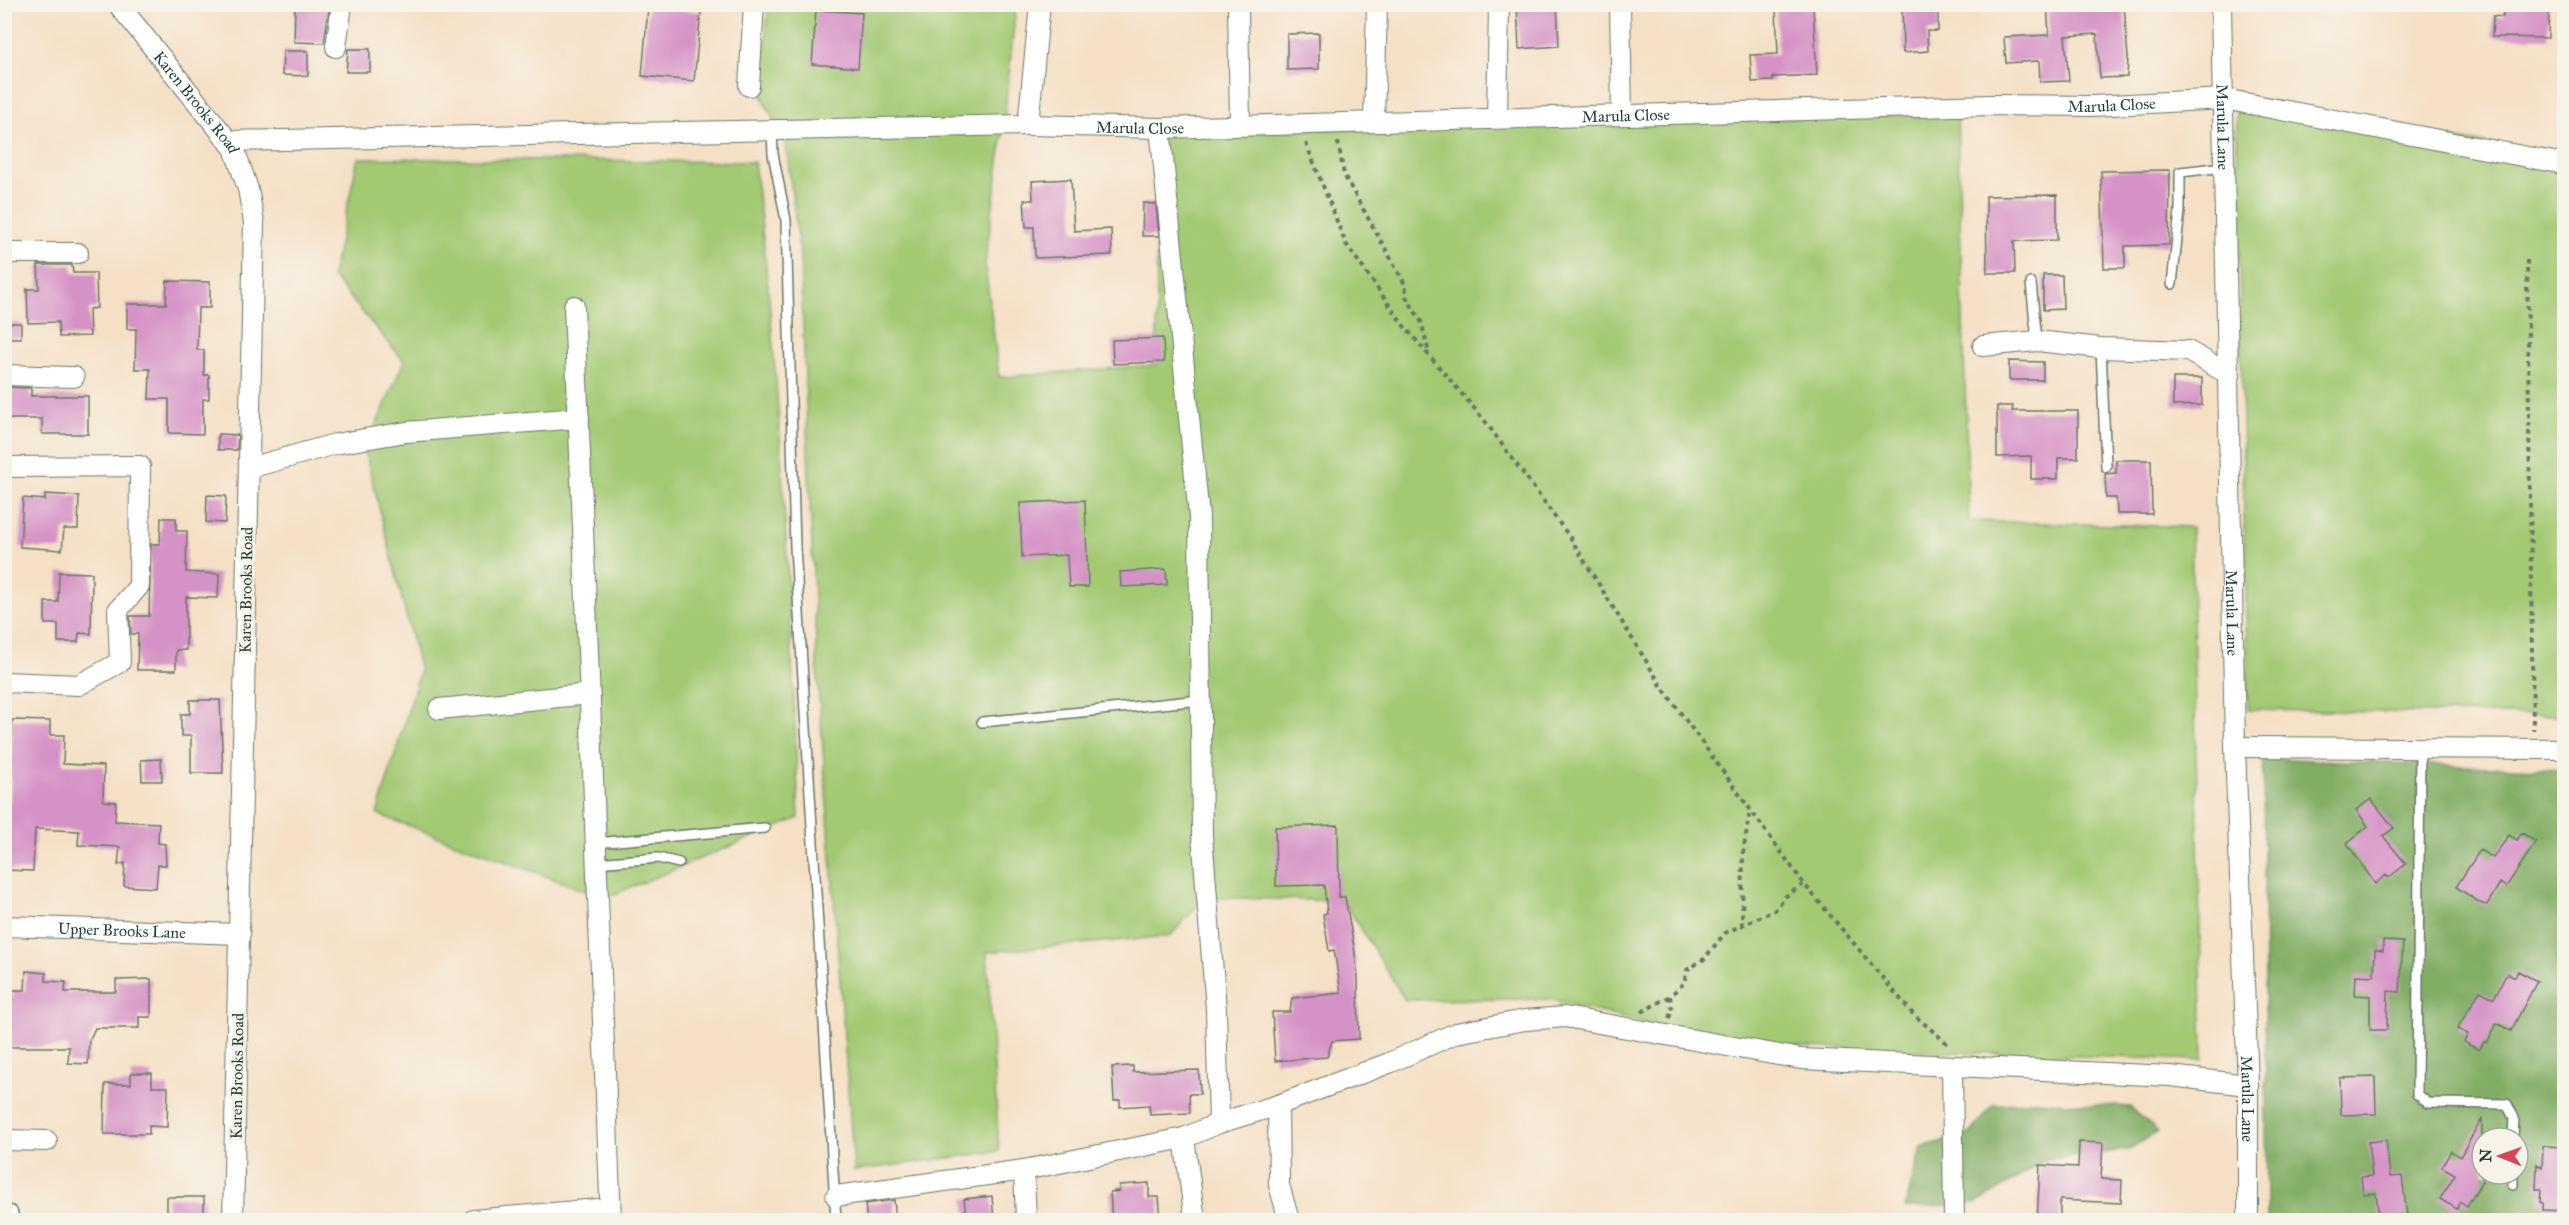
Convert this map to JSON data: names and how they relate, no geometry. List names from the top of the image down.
{
  "streets": {
    "street": [
      "Karen Brooks Road",
      "Marula Close",
      "Marula Lane",
      "Upper Brooks Lane"
    ]
  },
  "crossings": [
    ["Karen Brooks Road", "Marula Close"],
    ["Karen Brooks Road", "Upper Brooks Lane"],
    ["Marula Close", "Marula Lane"]
  ],
  "north": "left"
}
